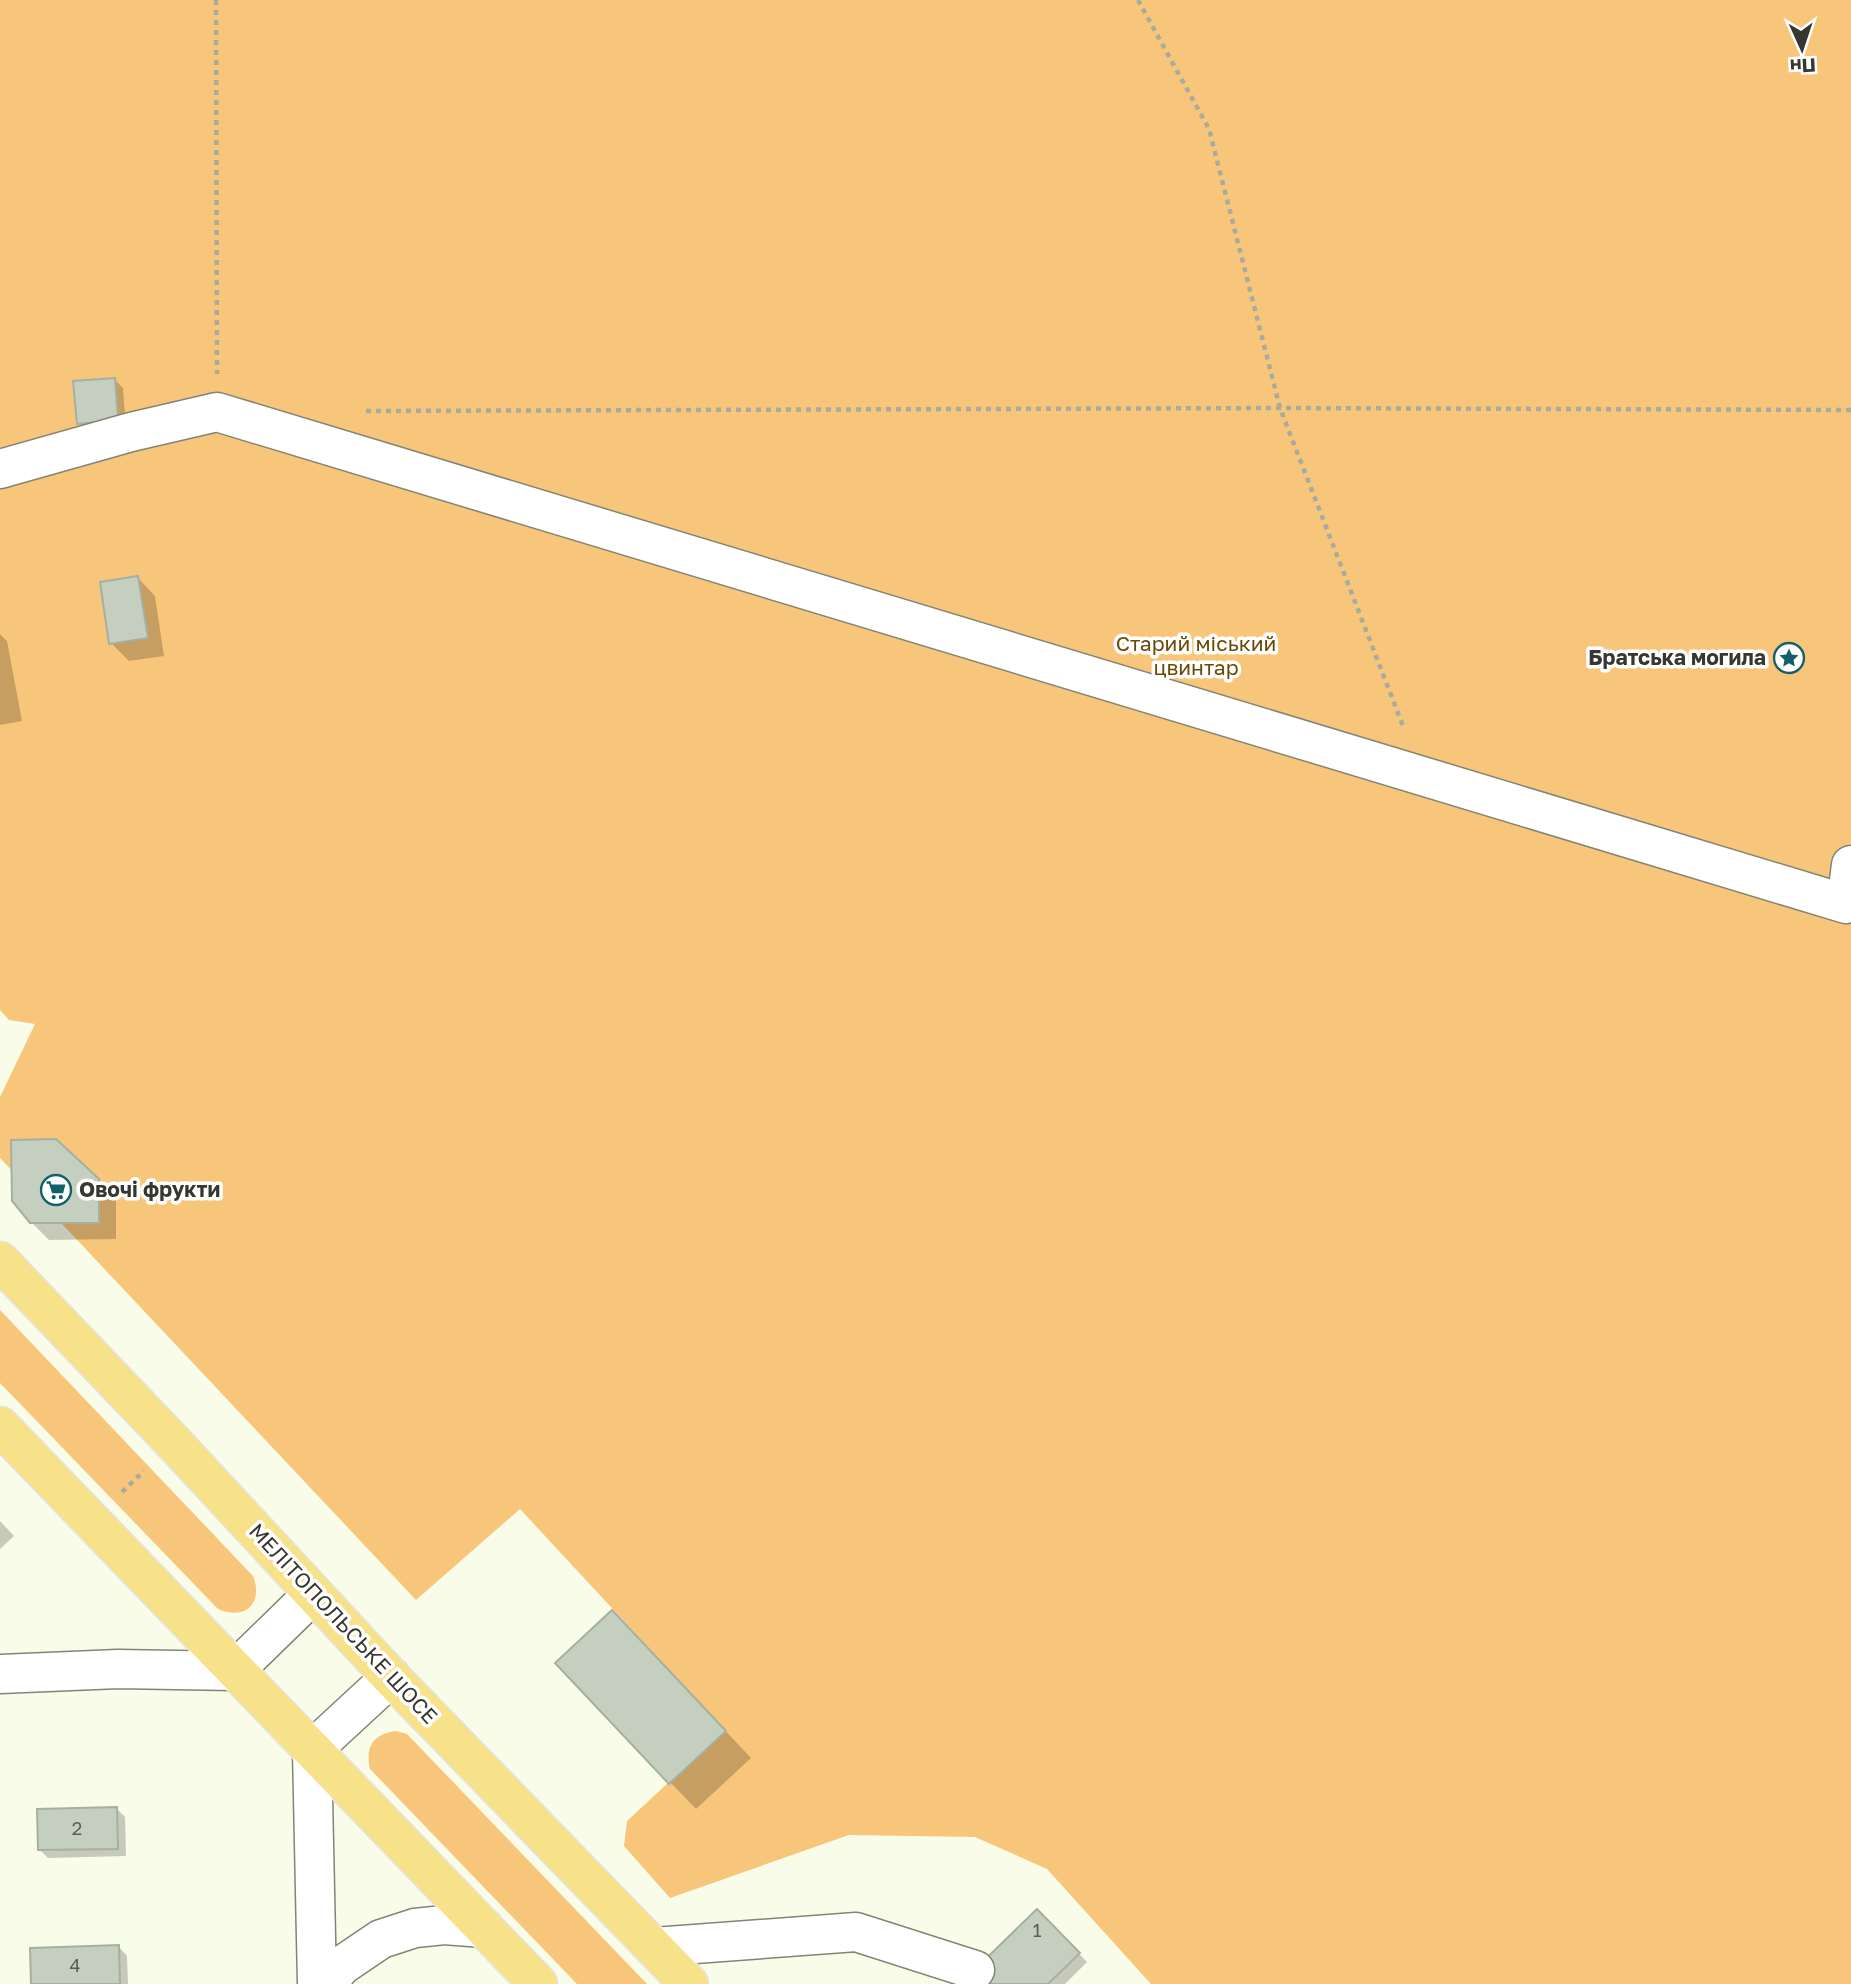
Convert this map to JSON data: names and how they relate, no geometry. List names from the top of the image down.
{
  "streets": {
    "main road": ["МЕЛІТОПОЛЬСЬКЕ ШОСЕ"]
  },
  "parks": ["Старий міський цвинтар"],
  "places": {
    "place": ["Братська могила"],
    "supermarket": ["Овочі фрукти"]
  },
  "house_numbers": ["2", "1", "4"],
  "north": "bottom"
}
